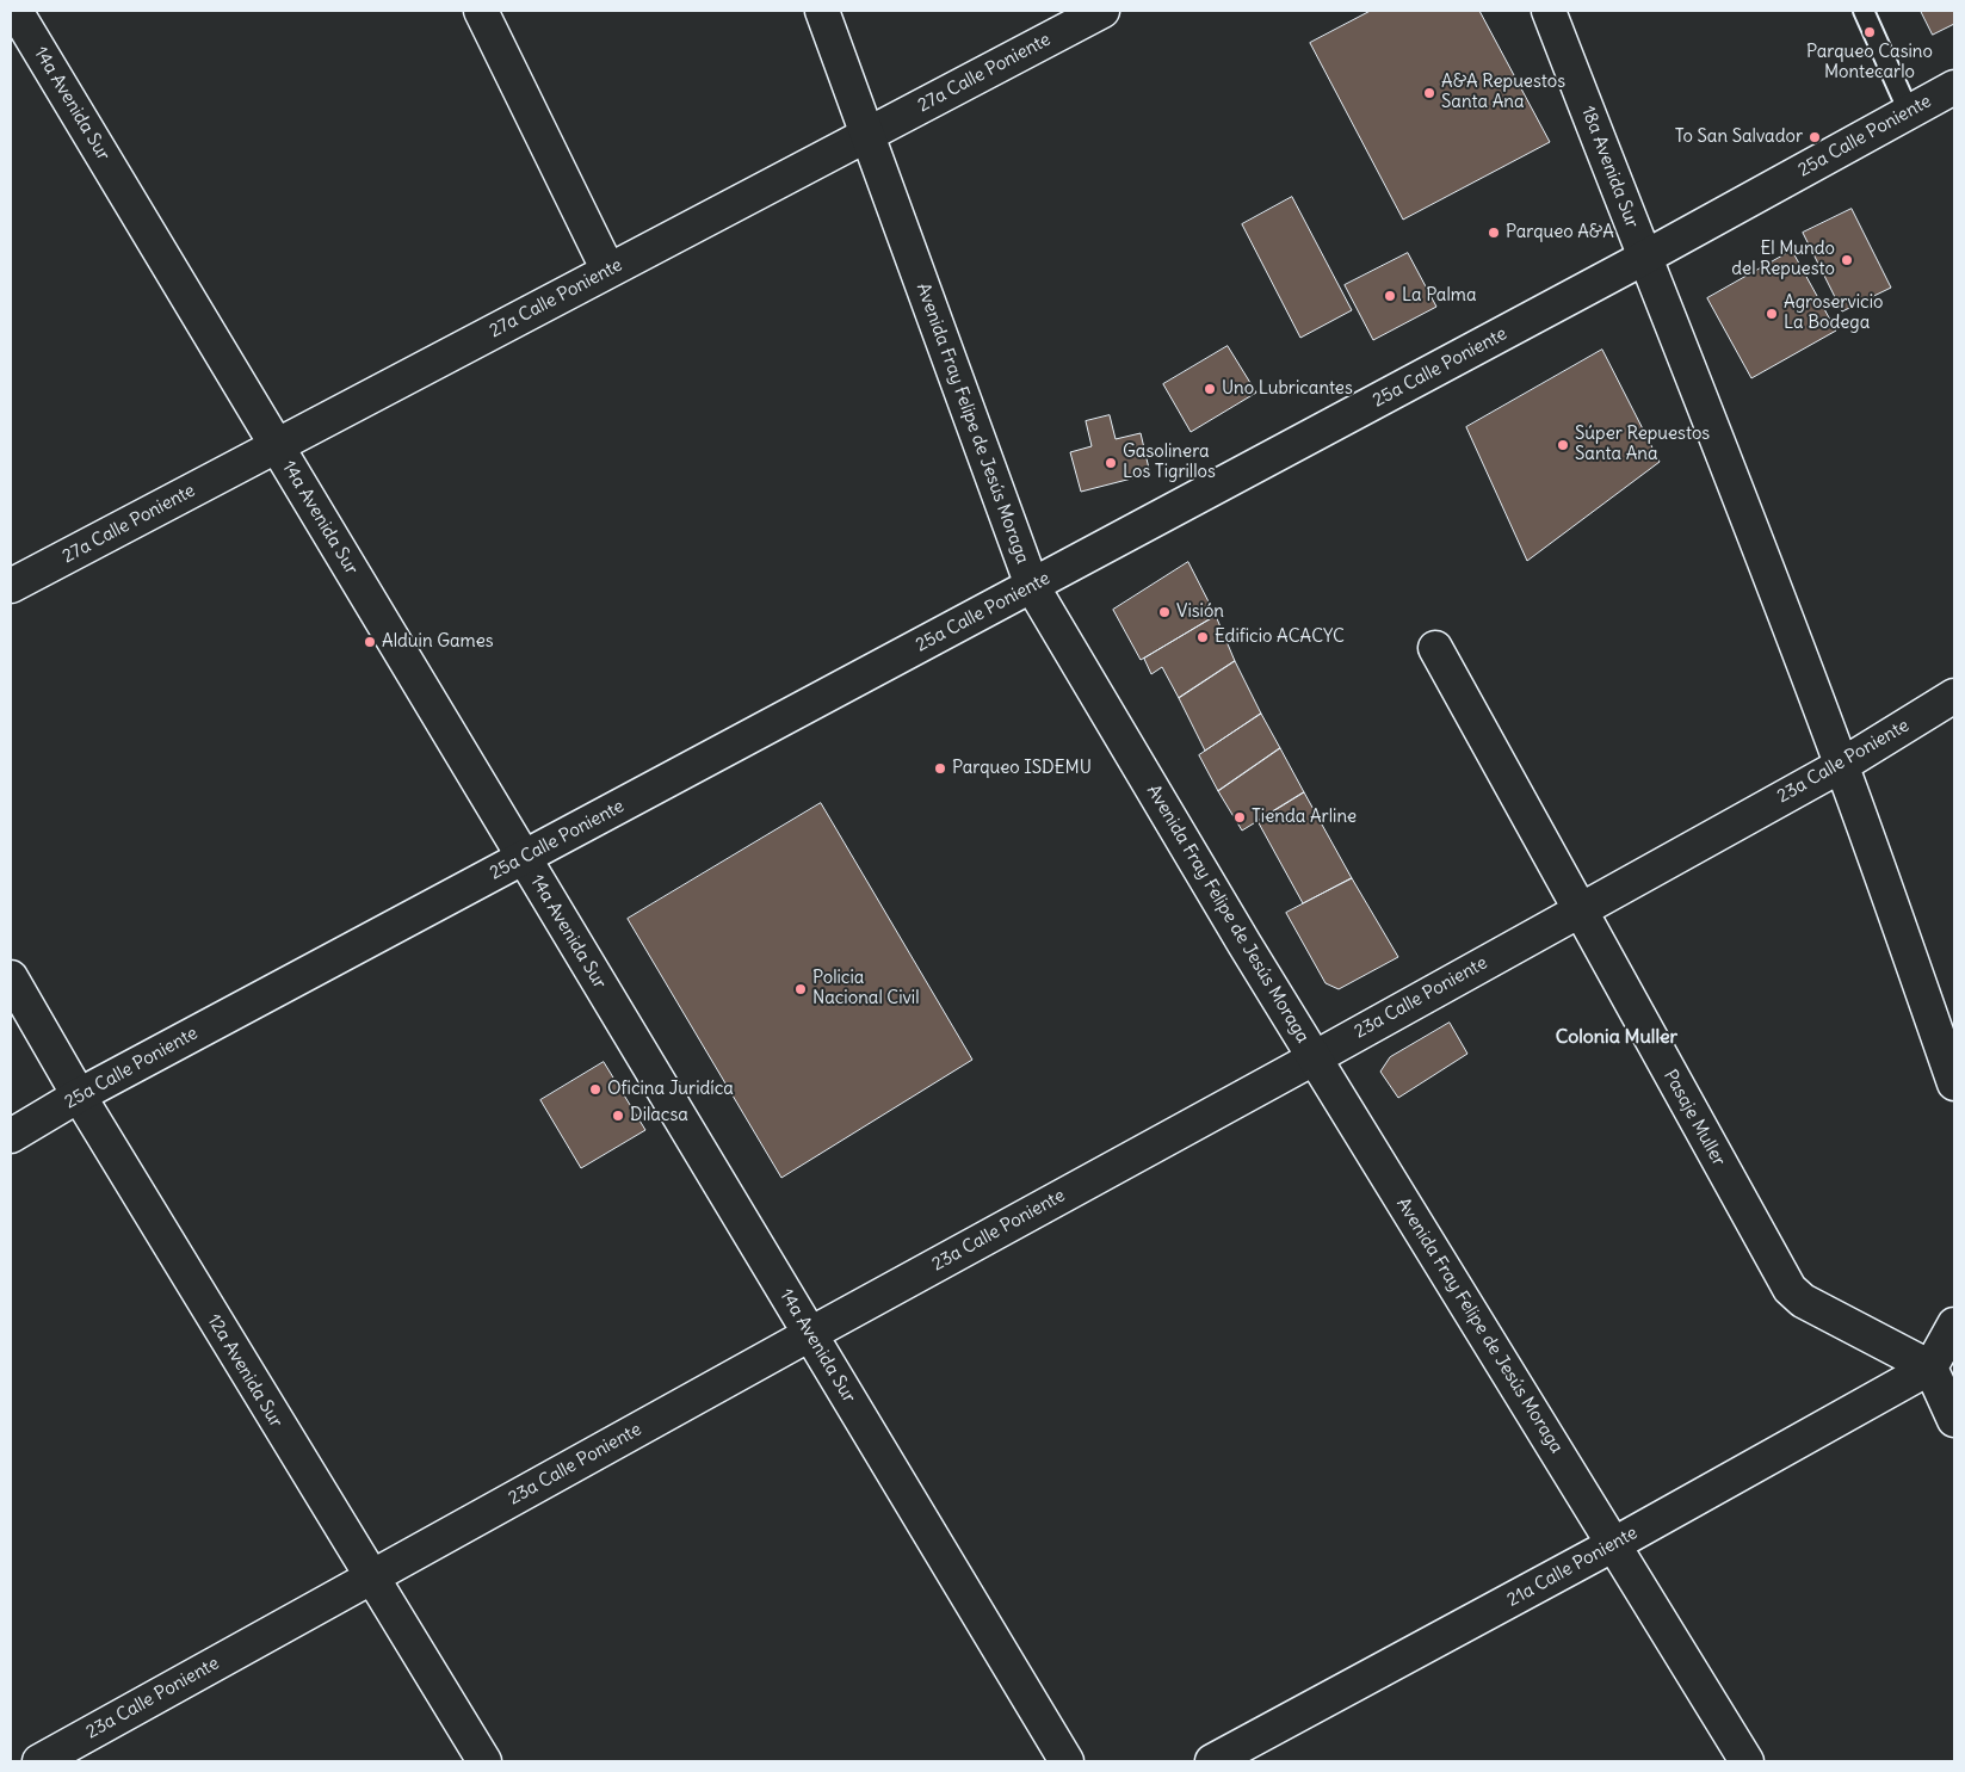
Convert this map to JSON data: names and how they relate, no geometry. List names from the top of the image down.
{
  "streets": {
    "street": [
      "27a Calle Poniente",
      "14a Avenida Sur",
      "25a Calle Poniente",
      "18a Avenida Sur",
      "Avenida Fray Felipe de Jesús Moraga",
      "23a Calle Poniente",
      "Pasaje Muller",
      "12a Avenida Sur",
      "21a Calle Poniente"
    ]
  },
  "crossings": [
    ["27a Calle Poniente", "14a Avenida Sur"],
    ["27a Calle Poniente", "Avenida Fray Felipe de Jesús Moraga"],
    ["14a Avenida Sur", "25a Calle Poniente"],
    ["14a Avenida Sur", "23a Calle Poniente"],
    ["25a Calle Poniente", "18a Avenida Sur"],
    ["25a Calle Poniente", "Avenida Fray Felipe de Jesús Moraga"],
    ["25a Calle Poniente", "12a Avenida Sur"],
    ["18a Avenida Sur", "23a Calle Poniente"],
    ["Avenida Fray Felipe de Jesús Moraga", "23a Calle Poniente"],
    ["Avenida Fray Felipe de Jesús Moraga", "21a Calle Poniente"],
    ["23a Calle Poniente", "Pasaje Muller"],
    ["23a Calle Poniente", "12a Avenida Sur"],
    ["Pasaje Muller", "21a Calle Poniente"]
  ],
  "districts": ["Colonia Muller"],
  "places": [
    "Parqueo Casino Montecarlo",
    "A&A Repuestos Santa Ana",
    "To San Salvador",
    "Parqueo A&A",
    "El Mundo del Repuesto",
    "La Palma",
    "Agroservicio La Bodega",
    "Uno Lubricantes",
    "Súper Repuestos Santa Ana",
    "Gasolinera Los Tigrillos",
    "Visión",
    "Edificio ACACYC",
    "Alduin Games",
    "Parqueo ISDEMU",
    "Tienda Arline",
    "Policia Nacional Civil",
    "Oficina Juridíca",
    "Dilacsa"
  ]
}
